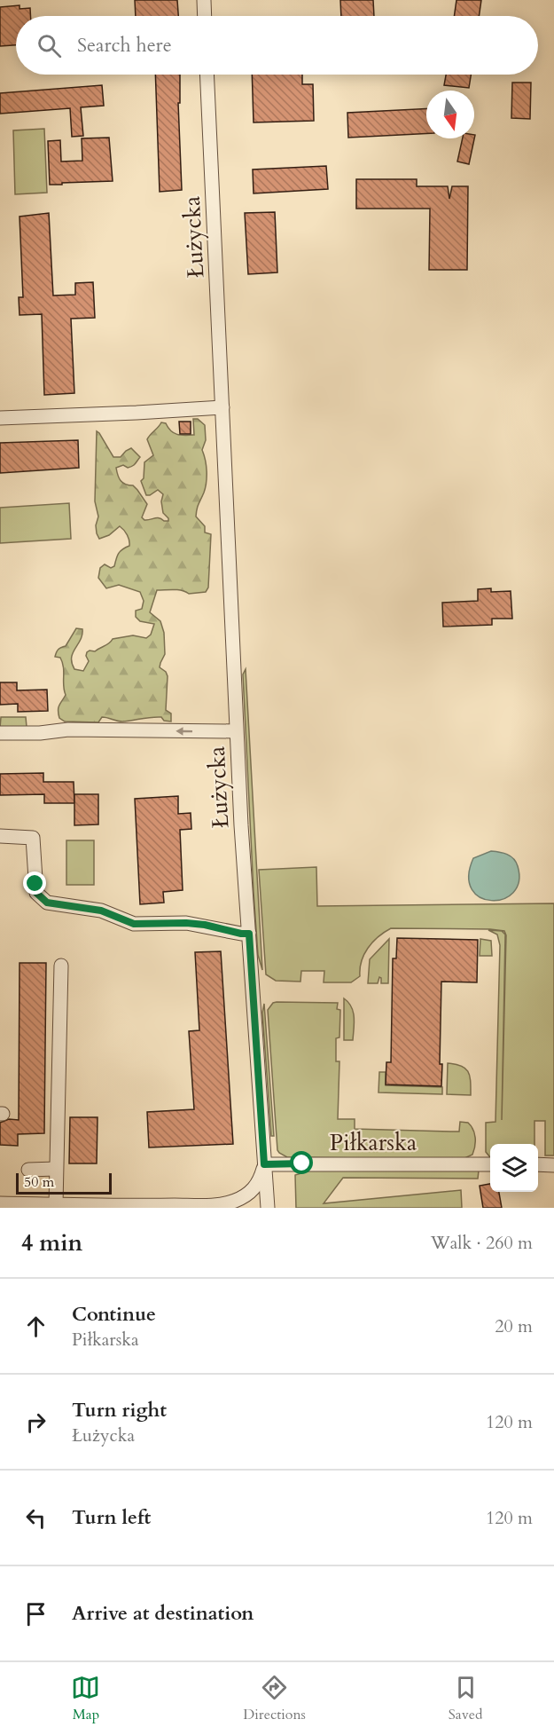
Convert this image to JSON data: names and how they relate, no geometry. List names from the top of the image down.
{
  "streets": {
    "street": ["Łużycka", "Piłkarska"]
  },
  "crossings": [
    ["Łużycka", "Piłkarska"]
  ],
  "scale_bar": "50 m",
  "north": "bottom",
  "page": {
    "search": "Search here",
    "scale": "50 m",
    "heading": ["4 min", "Walk · 260 m"],
    "list": [
      ["Continue", "Piłkarska", "20 m"],
      ["Turn right", "Łużycka", "120 m"],
      ["Turn left", "120 m"],
      "Arrive at destination"
    ],
    "nav": ["Map", "Directions", "Saved"]
  }
}
